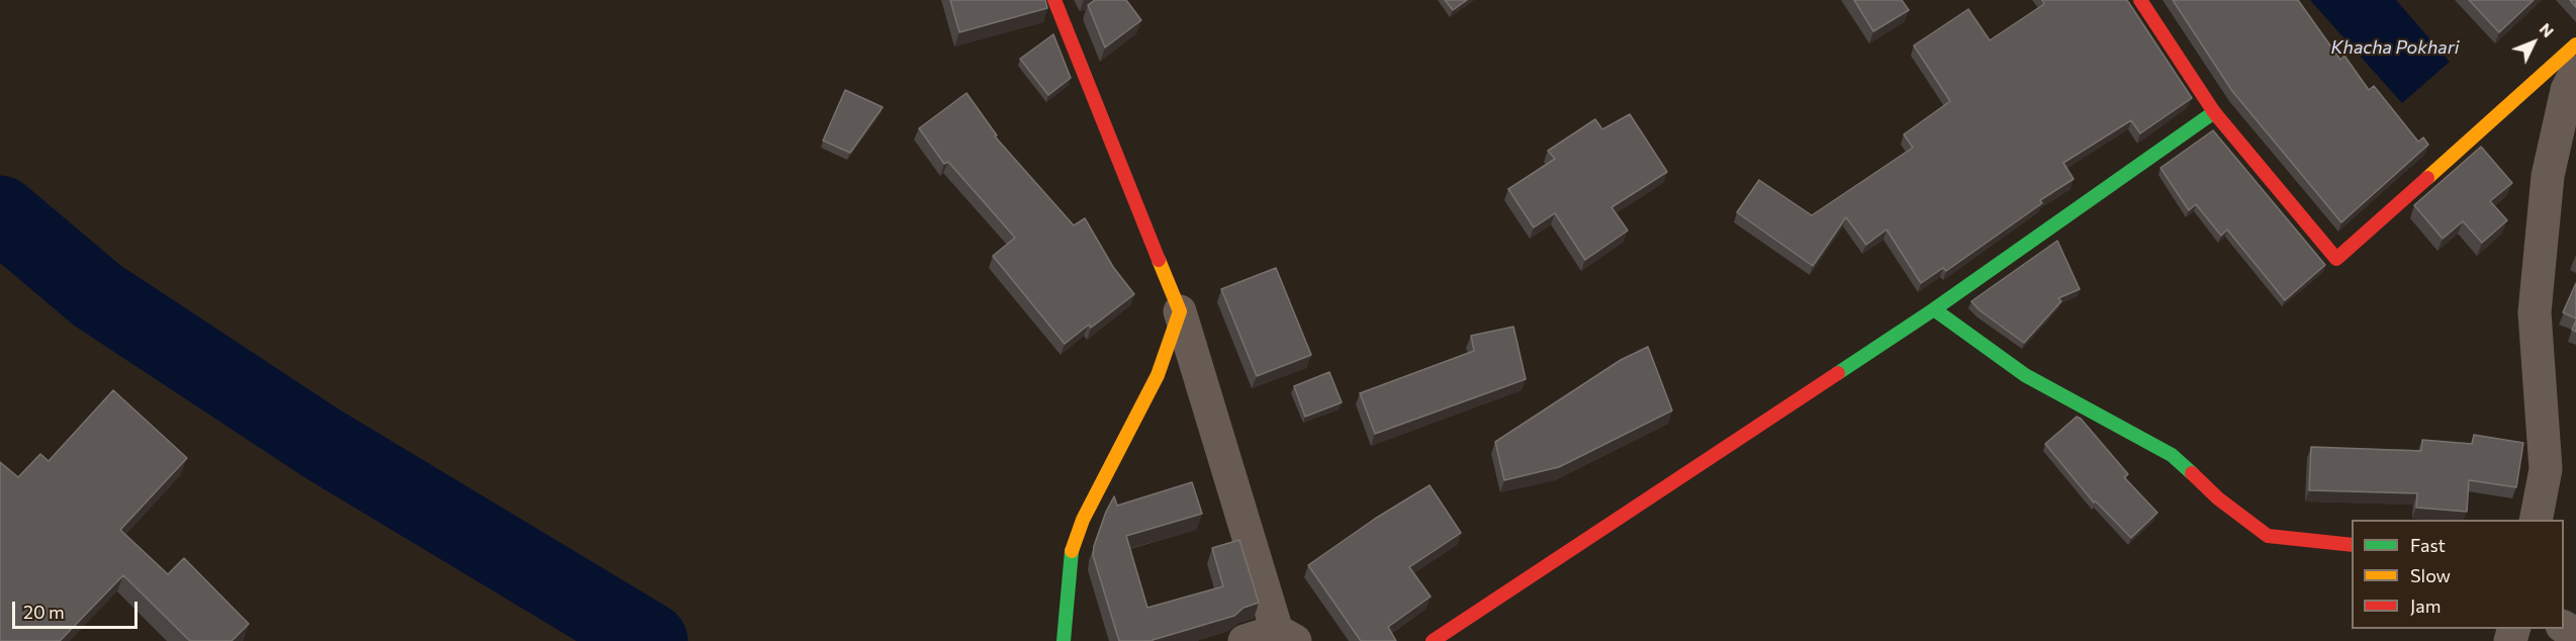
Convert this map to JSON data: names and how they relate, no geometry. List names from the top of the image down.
{
  "water": ["Khacha Pokhari"],
  "legend": ["Fast", "Slow", "Jam"],
  "scale_bar": "20 m",
  "north": "top right"
}
